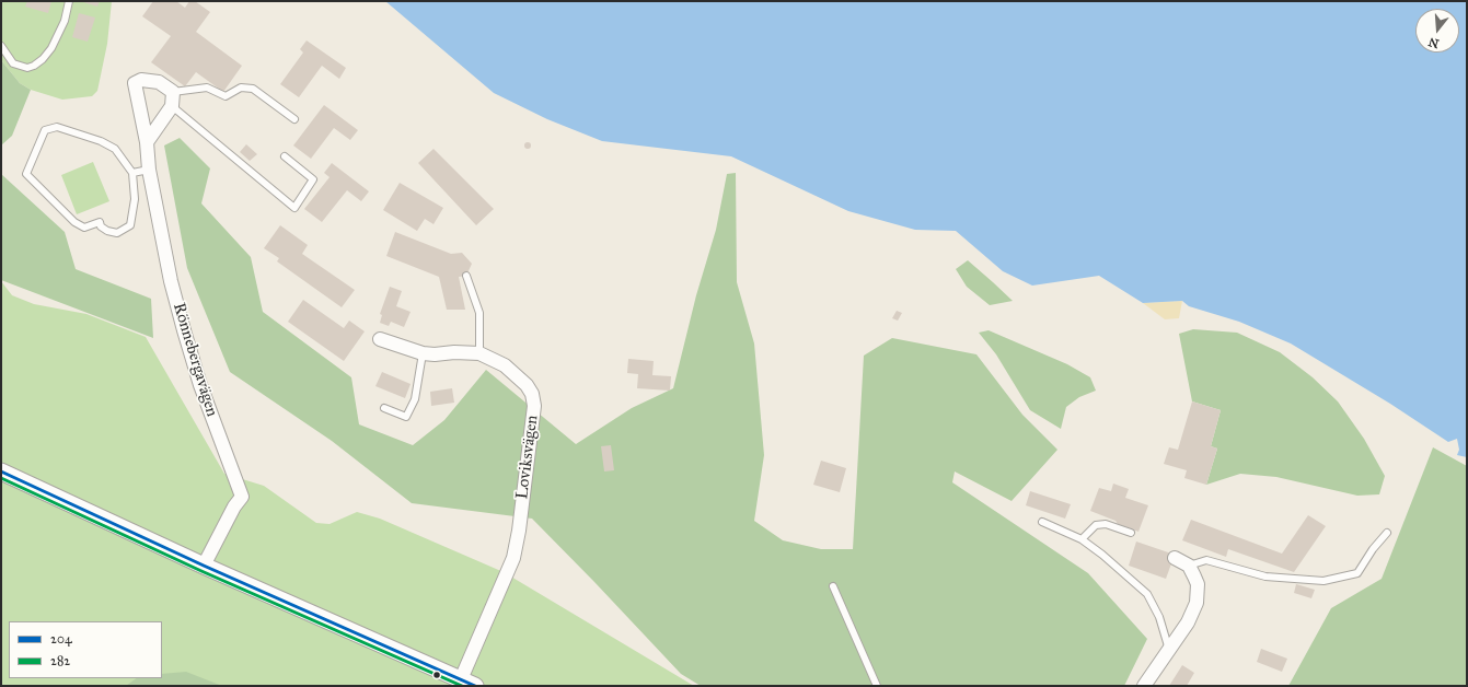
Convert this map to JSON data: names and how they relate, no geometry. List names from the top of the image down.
{
  "streets": {
    "street": ["Rönnebergavägen", "Loviksvägen"]
  },
  "lines": ["transit line 204", "transit line 282"],
  "legend": ["204", "282"],
  "north": "bottom"
}
